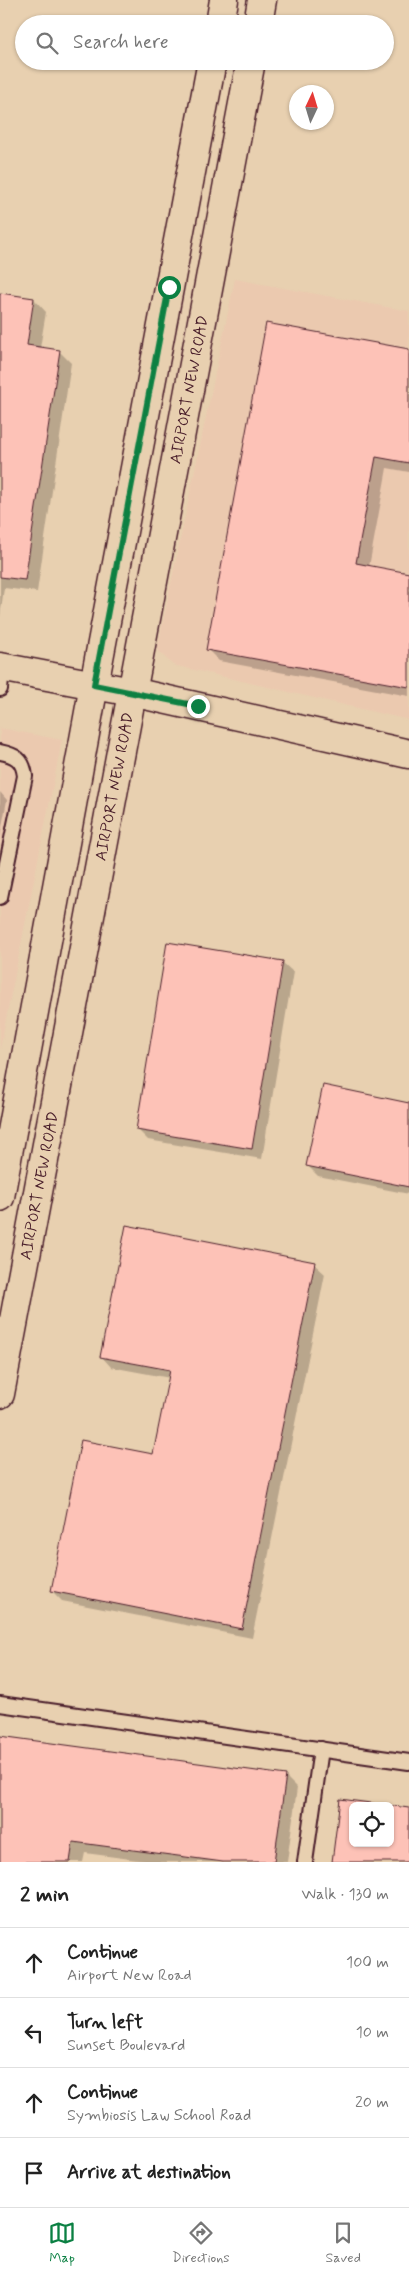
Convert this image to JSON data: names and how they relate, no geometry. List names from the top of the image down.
{
  "streets": {
    "main road": ["AIRPORT NEW ROAD"]
  },
  "north": "top",
  "page": {
    "search": "Search here",
    "heading": ["2 min", "Walk · 130 m"],
    "list": [
      ["Continue", "Airport New Road", "100 m"],
      ["Turn left", "Sunset Boulevard", "10 m"],
      ["Continue", "Symbiosis Law School Road", "20 m"],
      "Arrive at destination"
    ],
    "nav": ["Map", "Directions", "Saved"]
  }
}
